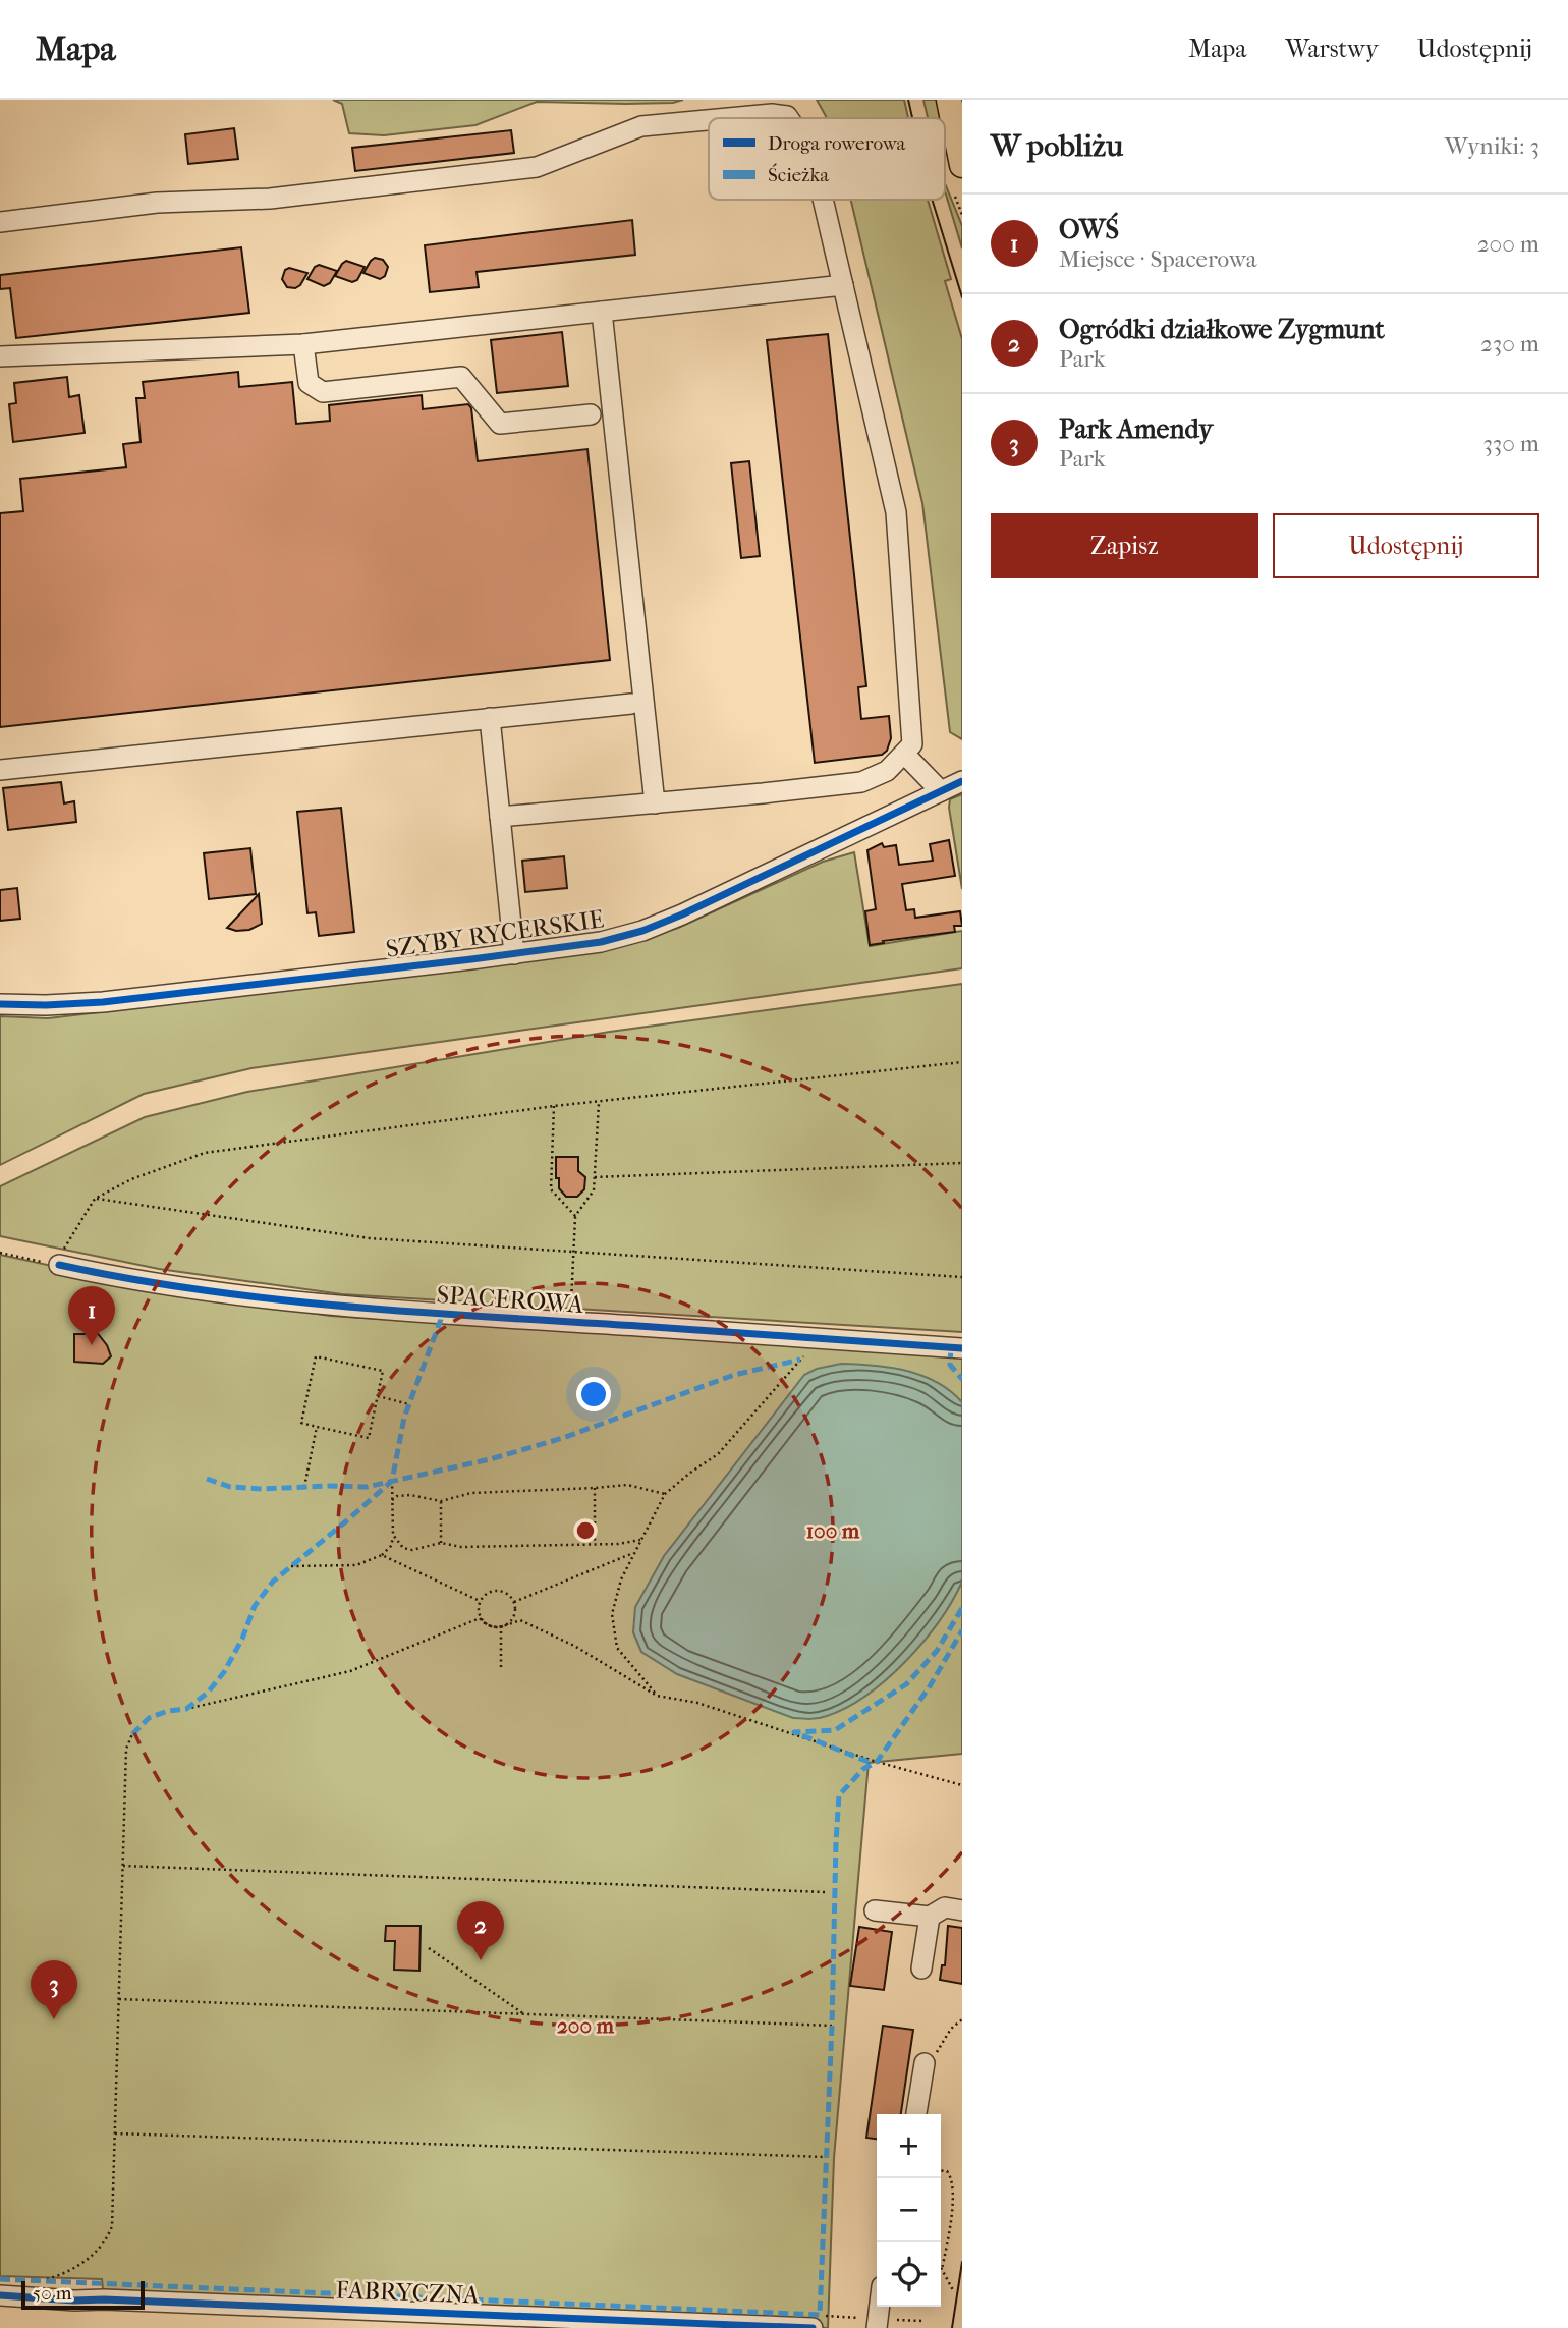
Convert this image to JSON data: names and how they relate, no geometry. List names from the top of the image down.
{
  "streets": {
    "street": ["SZYBY RYCERSKIE", "SPACEROWA", "FABRYCZNA"]
  },
  "legend": ["Droga rowerowa", "Ścieżka"],
  "scale_bar": "50 m",
  "page": {
    "header": "Mapa",
    "nav": ["Mapa", "Warstwy", "Udostępnij"],
    "heading": ["W pobliżu", "Wyniki: 3"],
    "list": [
      {
        "mark": "1",
        "name": "OWŚ",
        "note": "Miejsce · Spacerowa",
        "value": "200 m"
      },
      {
        "mark": "2",
        "name": "Ogródki działkowe Zygmunt",
        "note": "Park",
        "value": "230 m"
      },
      {
        "mark": "3",
        "name": "Park Amendy",
        "note": "Park",
        "value": "330 m"
      }
    ],
    "buttons": ["Zapisz", "Udostępnij"],
    "pins": ["1", "2", "3"],
    "map_buttons": ["+", "−"],
    "scale": "50 m"
  },
  "rings": ["100 m", "200 m"]
}
